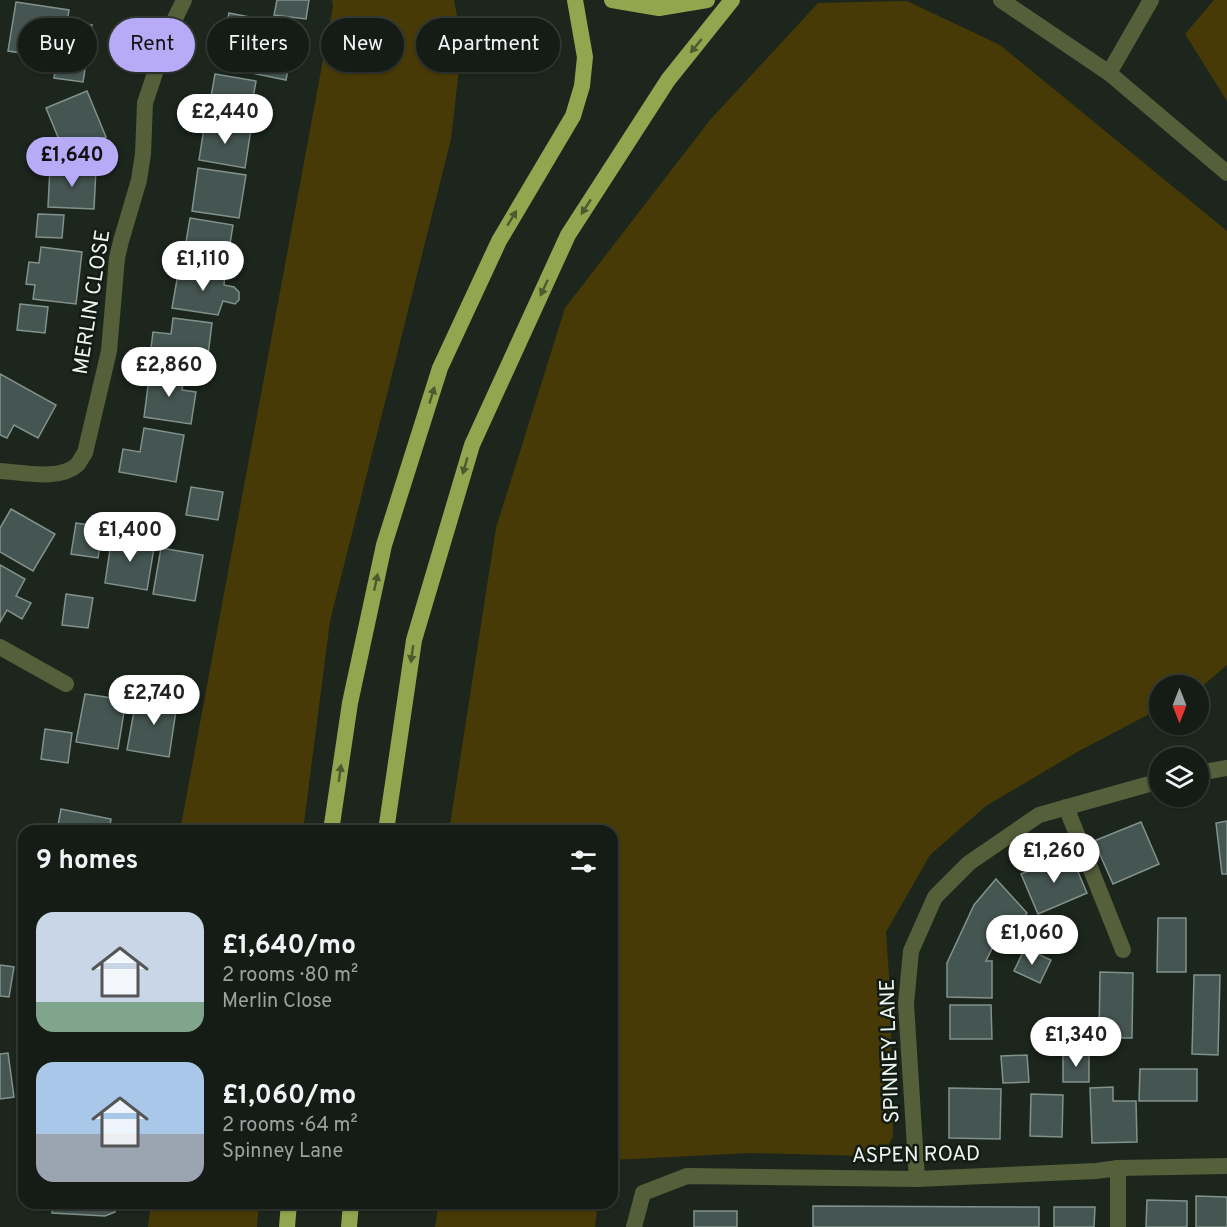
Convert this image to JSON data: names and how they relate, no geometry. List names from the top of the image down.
{
  "streets": {
    "street": ["MERLIN CLOSE", "SPINNEY LANE", "ASPEN ROAD"]
  },
  "crossings": [
    ["SPINNEY LANE", "ASPEN ROAD"]
  ],
  "north": "bottom",
  "page": {
    "chip": [
      "Buy",
      "Rent",
      "Filters",
      "New",
      "Apartment"
    ],
    "price": [
      "£2,440",
      "£1,640",
      "£1,110",
      "£2,860",
      "£1,400",
      "£2,740",
      "£1,260",
      "£1,060",
      "£1,340"
    ],
    "heading": "9 homes",
    "list": [
      {
        "name": "£1,640/mo",
        "note": "2 rooms · 80 m² · Merlin Close"
      },
      {
        "name": "£1,060/mo",
        "note": "2 rooms · 64 m² · Spinney Lane"
      }
    ]
  }
}
